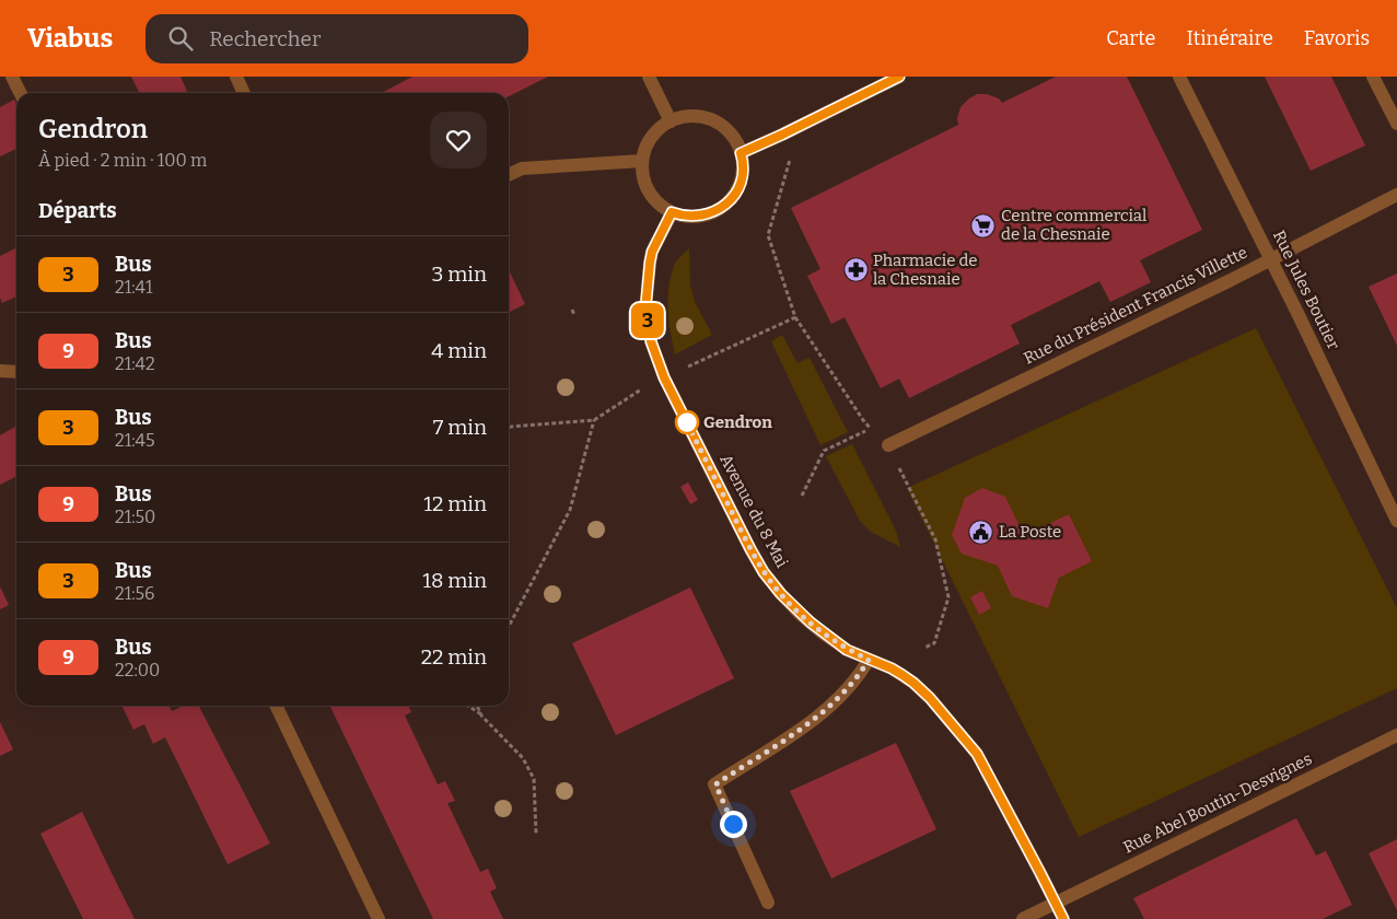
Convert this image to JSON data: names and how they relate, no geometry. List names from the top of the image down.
{
  "streets": {
    "street": [
      "Rue Jules Boutier",
      "Rue du Président Francis Villette",
      "Avenue du 8 Mai",
      "Rue Abel Boutin-Desvignes"
    ]
  },
  "crossings": [
    ["Rue Jules Boutier", "Rue du Président Francis Villette"],
    ["Avenue du 8 Mai", "Rue Abel Boutin-Desvignes"]
  ],
  "places": {
    "supermarket": ["Centre commercial de la Chesnaie"],
    "pharmacy": ["Pharmacie de la Chesnaie"],
    "other": ["Gendron"],
    "public building": ["La Poste"]
  },
  "lines": ["bus line 3"],
  "page": {
    "header": "Viabus",
    "search": "Rechercher",
    "nav": ["Carte", "Itinéraire", "Favoris"],
    "on_map": "3",
    "heading": [
      ["Gendron", "À pied · 2 min · 100 m"],
      "Départs"
    ],
    "list": [
      {
        "mark": "3",
        "name": "Bus",
        "note": "21:41",
        "value": "3 min"
      },
      {
        "mark": "9",
        "name": "Bus",
        "note": "21:42",
        "value": "4 min"
      },
      {
        "mark": "3",
        "name": "Bus",
        "note": "21:45",
        "value": "7 min"
      },
      {
        "mark": "9",
        "name": "Bus",
        "note": "21:50",
        "value": "12 min"
      },
      {
        "mark": "3",
        "name": "Bus",
        "note": "21:56",
        "value": "18 min"
      },
      {
        "mark": "9",
        "name": "Bus",
        "note": "22:00",
        "value": "22 min"
      }
    ]
  }
}
